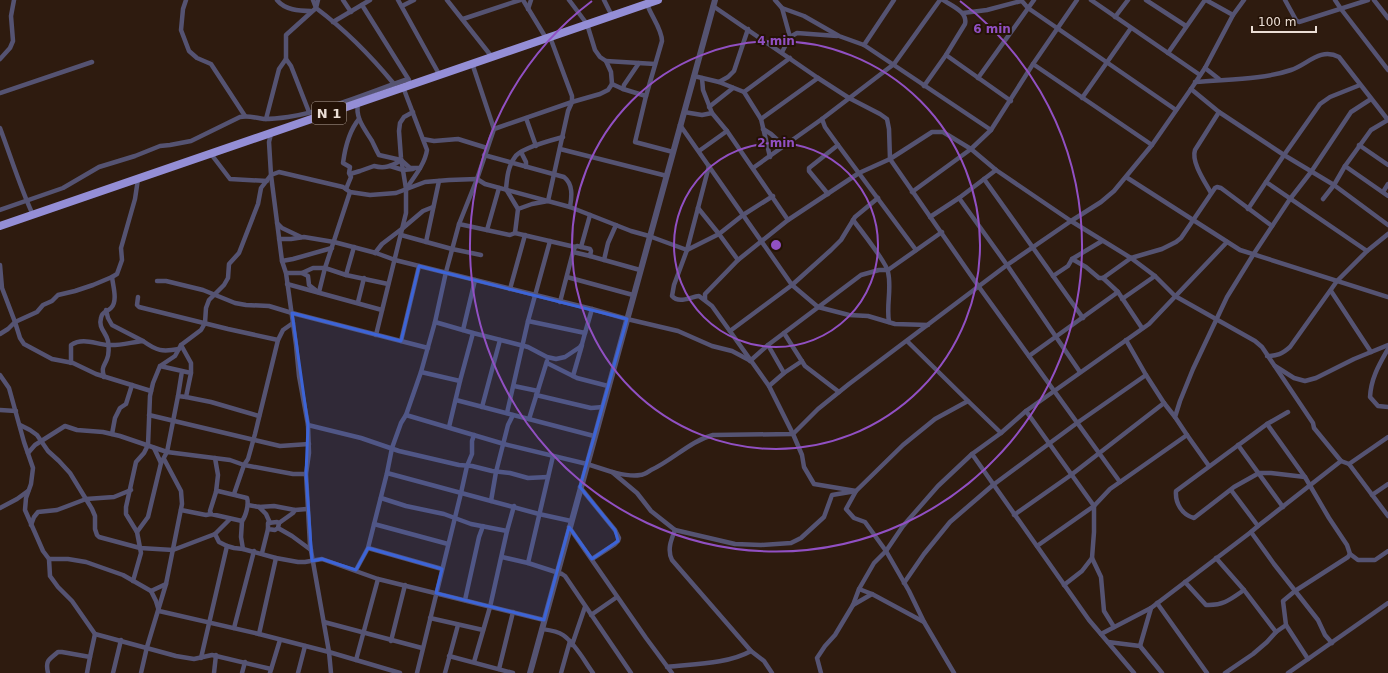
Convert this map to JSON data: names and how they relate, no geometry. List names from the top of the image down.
{
  "streets": {
    "highway": ["N 1"]
  },
  "scale_bar": "100 m",
  "rings": ["6 min", "4 min", "2 min"]
}
